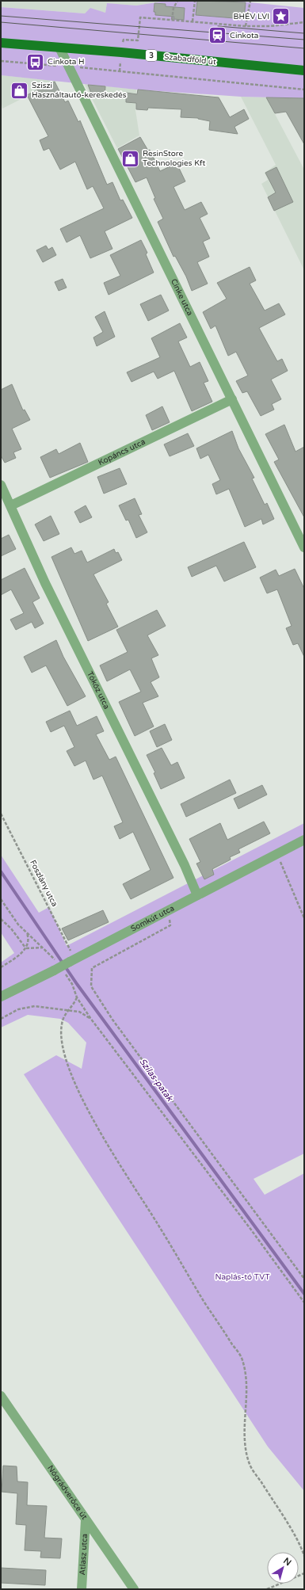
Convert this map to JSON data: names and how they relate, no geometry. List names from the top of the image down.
{
  "streets": {
    "main road": ["3", "Szabadföld út"],
    "street": [
      "Cinke utca",
      "Kopáncs utca",
      "Tóköz utca",
      "Somkút utca",
      "Nógrádverőce út",
      "Atlasz utca"
    ],
    "path": ["Foszlány utca"]
  },
  "crossings": [
    ["Szabadföld út", "Cinke utca"],
    ["Cinke utca", "Kopáncs utca"],
    ["Kopáncs utca", "Tóköz utca"],
    ["Tóköz utca", "Somkút utca"],
    ["Foszlány utca", "Somkút utca"],
    ["Nógrádverőce út", "Atlasz utca"]
  ],
  "water": ["Szilas-patak"],
  "parks": ["Naplás-tó TVT"],
  "places": {
    "place": ["BHÉV LVI"],
    "station": ["Cinkota"],
    "bus stop": ["Cinkota H"],
    "shop": ["Sziszi Használtautó-kereskedés", "ResinStore Technologies Kft"]
  },
  "north": "top right"
}
